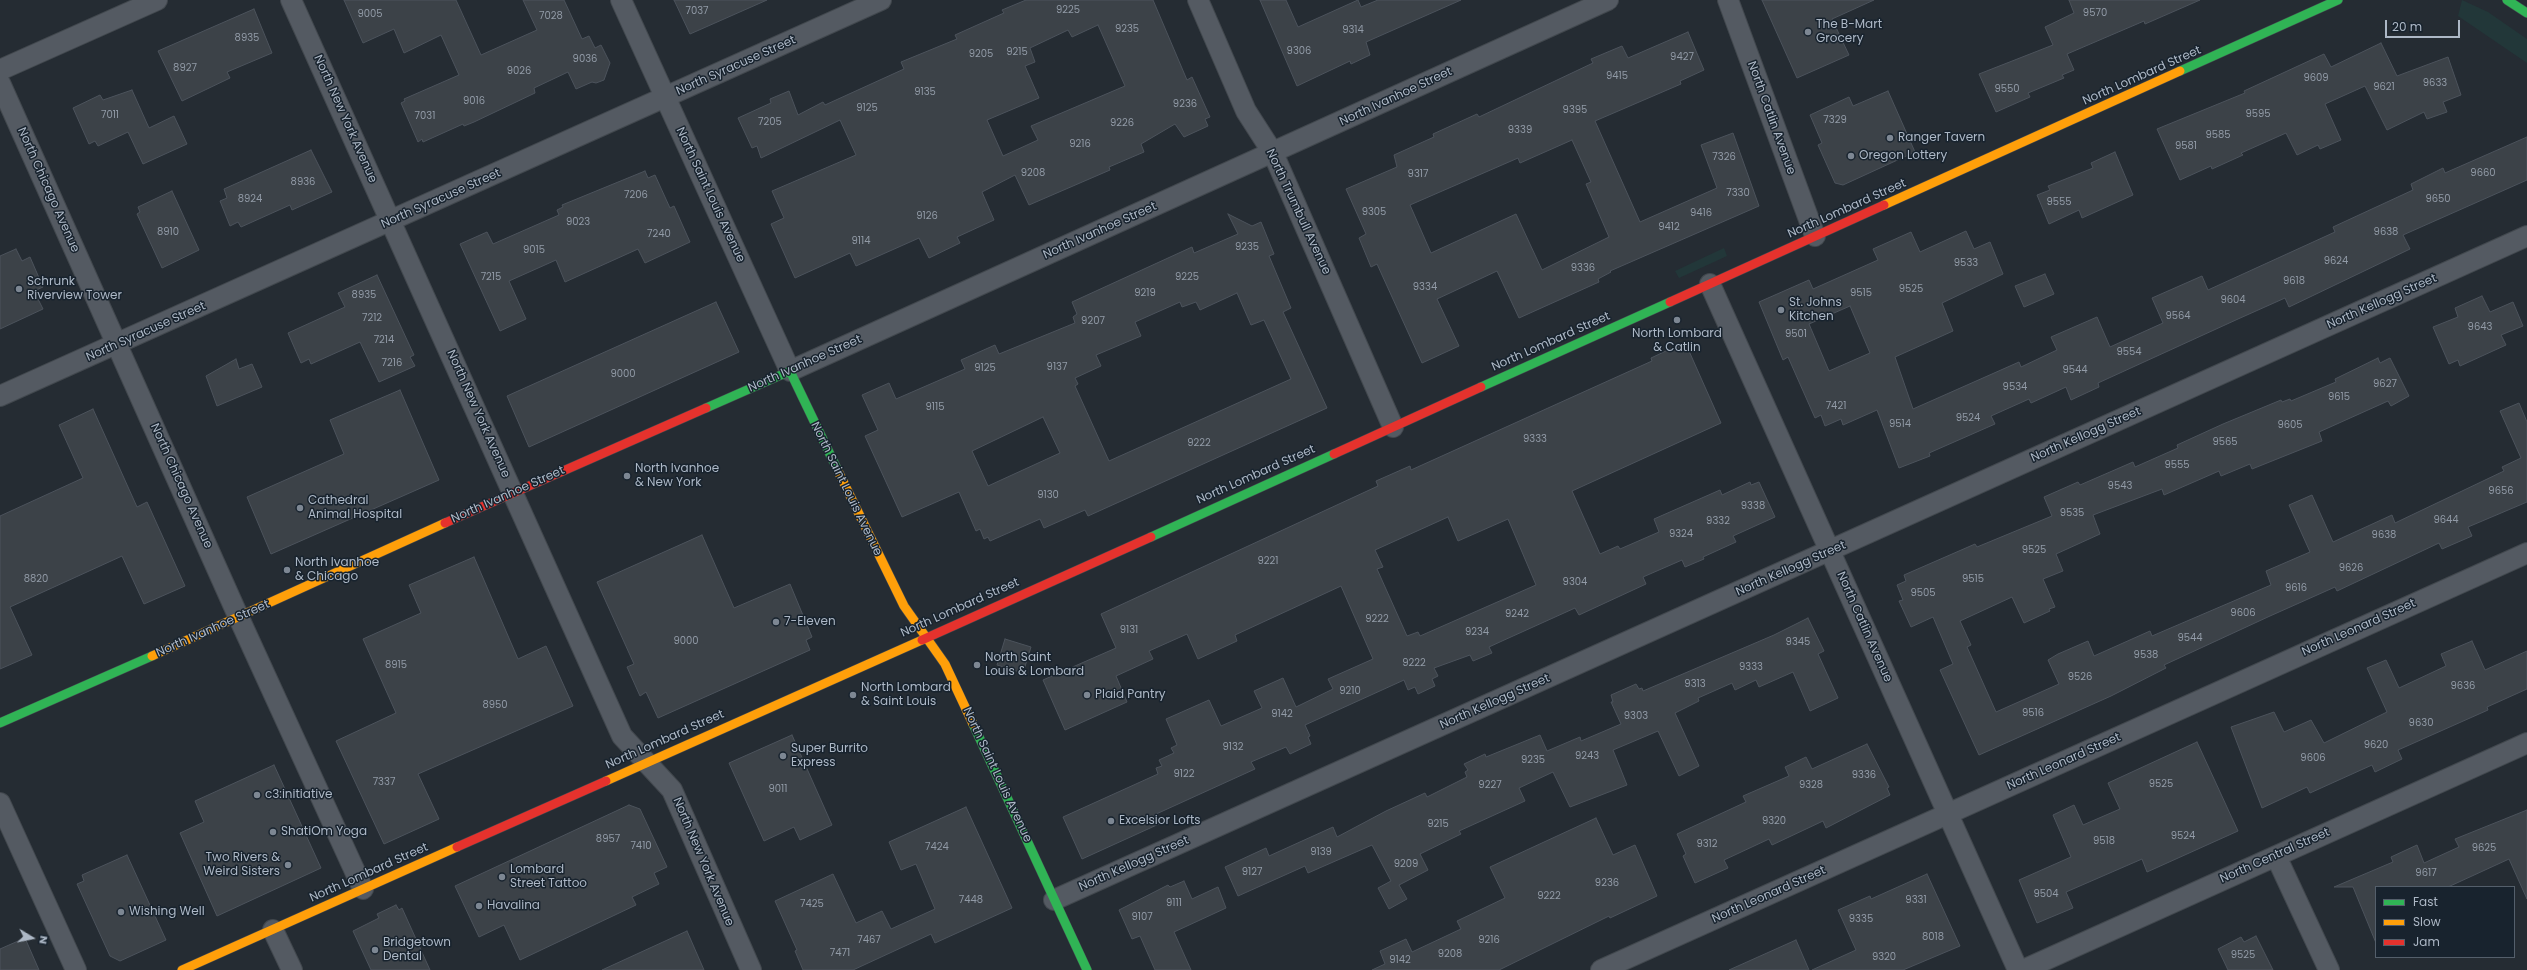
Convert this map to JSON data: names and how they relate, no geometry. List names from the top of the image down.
{
  "streets": {
    "main road": ["North Lombard Street", "North Ivanhoe Street", "North Saint Louis Avenue"],
    "street": [
      "North Syracuse Street",
      "North Catlin Avenue",
      "North New York Avenue",
      "North Chicago Avenue",
      "North Trumbull Avenue",
      "North Kellogg Street",
      "North Leonard Street",
      "North Central Street"
    ]
  },
  "crossings": [
    ["North Syracuse Street", "North New York Avenue"],
    ["North Syracuse Street", "North Chicago Avenue"],
    ["North Syracuse Street", "North Saint Louis Avenue"],
    ["North Lombard Street", "North Catlin Avenue"],
    ["North Lombard Street", "North New York Avenue"],
    ["North Lombard Street", "North Chicago Avenue"],
    ["North Lombard Street", "North Saint Louis Avenue"],
    ["North Lombard Street", "North Trumbull Avenue"],
    ["North Ivanhoe Street", "North New York Avenue"],
    ["North Ivanhoe Street", "North Chicago Avenue"],
    ["North Ivanhoe Street", "North Saint Louis Avenue"],
    ["North Ivanhoe Street", "North Trumbull Avenue"],
    ["North Catlin Avenue", "North Kellogg Street"],
    ["North Catlin Avenue", "North Leonard Street"],
    ["North Saint Louis Avenue", "North Kellogg Street"]
  ],
  "places": [
    "The B-Mart Grocery",
    "Ranger Tavern",
    "Oregon Lottery",
    "Schrunk Riverview Tower",
    "St. Johns Kitchen",
    "North Lombard & Catlin",
    "North Ivanhoe & New York",
    "Cathedral Animal Hospital",
    "North Ivanhoe & Chicago",
    "7-Eleven",
    "North Saint Louis & Lombard",
    "North Lombard & Saint Louis",
    "Plaid Pantry",
    "Super Burrito Express",
    "c3:initiative",
    "Excelsior Lofts",
    "ShatiOm Yoga",
    "Two Rivers & Weird Sisters",
    "Lombard Street Tattoo",
    "Havalina",
    "Wishing Well",
    "Bridgetown Dental"
  ],
  "house_numbers": [
    "9225",
    "7037",
    "9570",
    "9005",
    "7028",
    "9235",
    "9314",
    "8935",
    "9306",
    "9215",
    "9205",
    "9427",
    "9036",
    "8927",
    "9026",
    "9415",
    "9609",
    "9633",
    "9621",
    "9550",
    "9135",
    "9016",
    "9236",
    "9125",
    "9395",
    "9595",
    "7011",
    "7031",
    "7329",
    "7205",
    "9226",
    "9339",
    "9585",
    "9216",
    "9581",
    "7326",
    "9208",
    "9660",
    "9317",
    "8936",
    "7330",
    "7206",
    "8924",
    "9650",
    "9555",
    "9305",
    "9416",
    "9126",
    "9023",
    "9412",
    "8910",
    "9638",
    "7240",
    "9114",
    "9235",
    "9015",
    "9624",
    "9533",
    "9336",
    "7215",
    "9225",
    "9618",
    "9334",
    "9525",
    "9219",
    "9515",
    "8935",
    "9604",
    "9564",
    "7212",
    "9207",
    "9643",
    "9501",
    "7214",
    "9554",
    "7216",
    "9137",
    "9125",
    "9544",
    "9000",
    "9627",
    "9534",
    "9615",
    "7421",
    "9115",
    "9524",
    "9514",
    "9605",
    "9333",
    "9565",
    "9222",
    "9555",
    "9543",
    "9656",
    "9130",
    "9338",
    "9535",
    "9644",
    "9332",
    "9324",
    "9638",
    "9525",
    "9221",
    "9626",
    "8820",
    "9515",
    "9304",
    "9616",
    "9505",
    "9606",
    "9242",
    "9222",
    "9131",
    "9234",
    "9544",
    "9000",
    "9345",
    "9538",
    "9222",
    "8915",
    "9333",
    "9526",
    "9313",
    "9636",
    "9210",
    "8950",
    "9516",
    "9142",
    "9303",
    "9630",
    "9620",
    "9132",
    "9243",
    "9606",
    "9235",
    "9122",
    "9336",
    "7337",
    "9525",
    "9227",
    "9328",
    "9011",
    "9320",
    "9215",
    "9524",
    "8957",
    "9518",
    "9312",
    "7410",
    "7424",
    "9625",
    "9139",
    "9209",
    "9127",
    "9617",
    "9236",
    "9504",
    "9222",
    "7448",
    "9331",
    "9111",
    "7425",
    "9107",
    "9335",
    "8018",
    "7467",
    "9216",
    "7471",
    "9208",
    "9525",
    "9320",
    "9142"
  ],
  "legend": ["Fast", "Slow", "Jam"],
  "scale_bar": "20 m",
  "north": "right"
}
